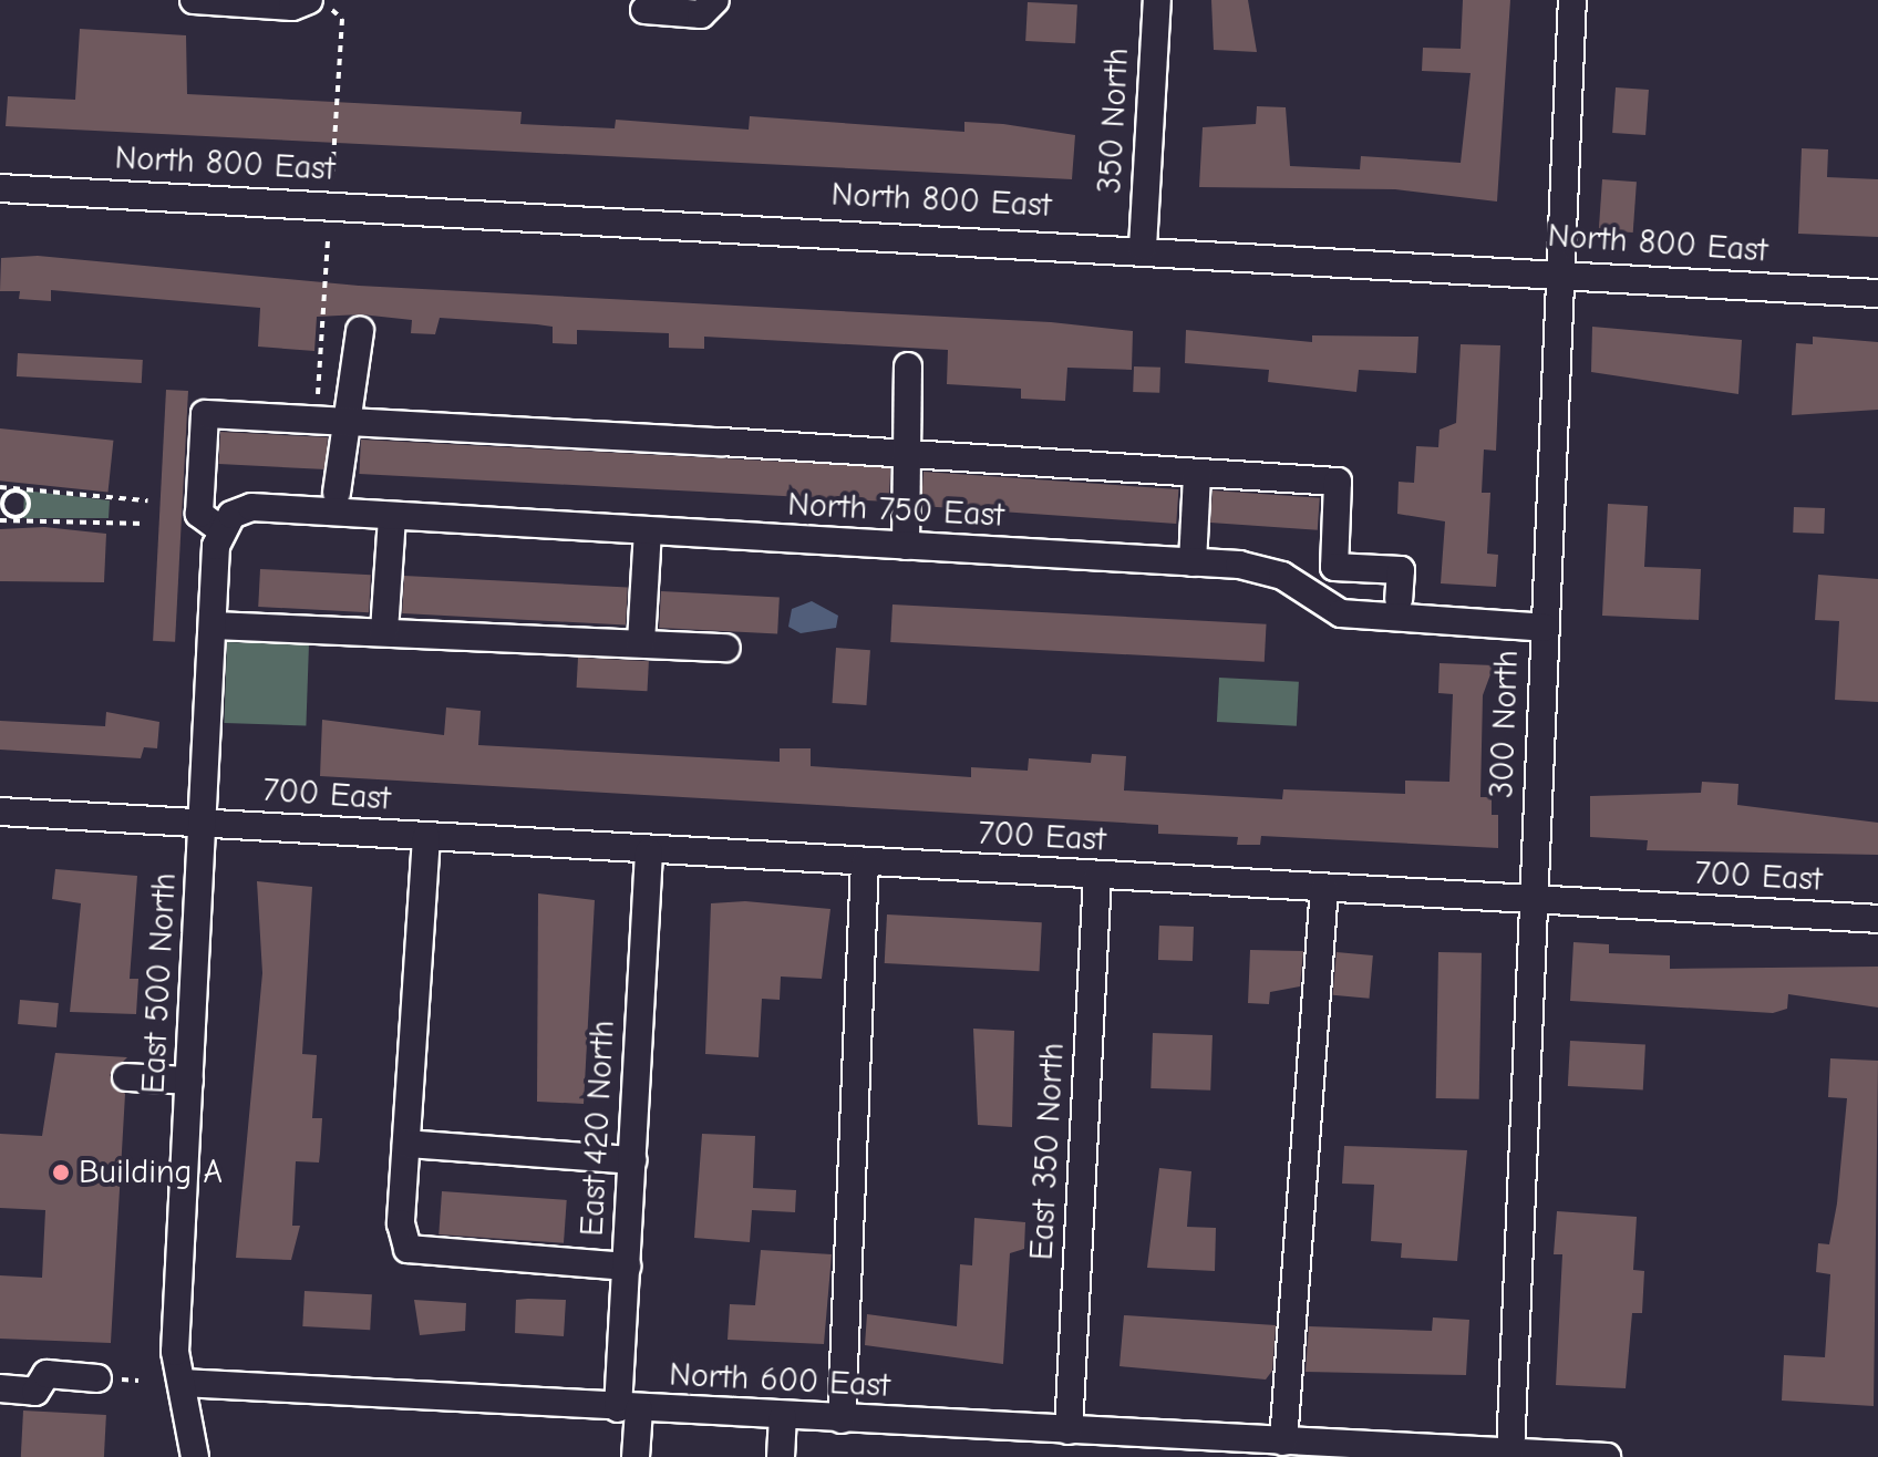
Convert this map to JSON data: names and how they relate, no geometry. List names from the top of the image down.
{
  "streets": {
    "street": [
      "350 North",
      "North 800 East",
      "North 750 East",
      "300 North",
      "700 East",
      "East 500 North",
      "East 420 North",
      "East 350 North",
      "North 600 East"
    ]
  },
  "crossings": [
    ["350 North", "North 800 East"],
    ["North 800 East", "300 North"],
    ["North 750 East", "300 North"],
    ["North 750 East", "East 500 North"],
    ["300 North", "700 East"],
    ["300 North", "North 600 East"],
    ["700 East", "East 500 North"],
    ["700 East", "East 420 North"],
    ["700 East", "East 350 North"],
    ["East 500 North", "North 600 East"],
    ["East 420 North", "North 600 East"],
    ["East 350 North", "North 600 East"]
  ],
  "places": ["Building A"]
}
